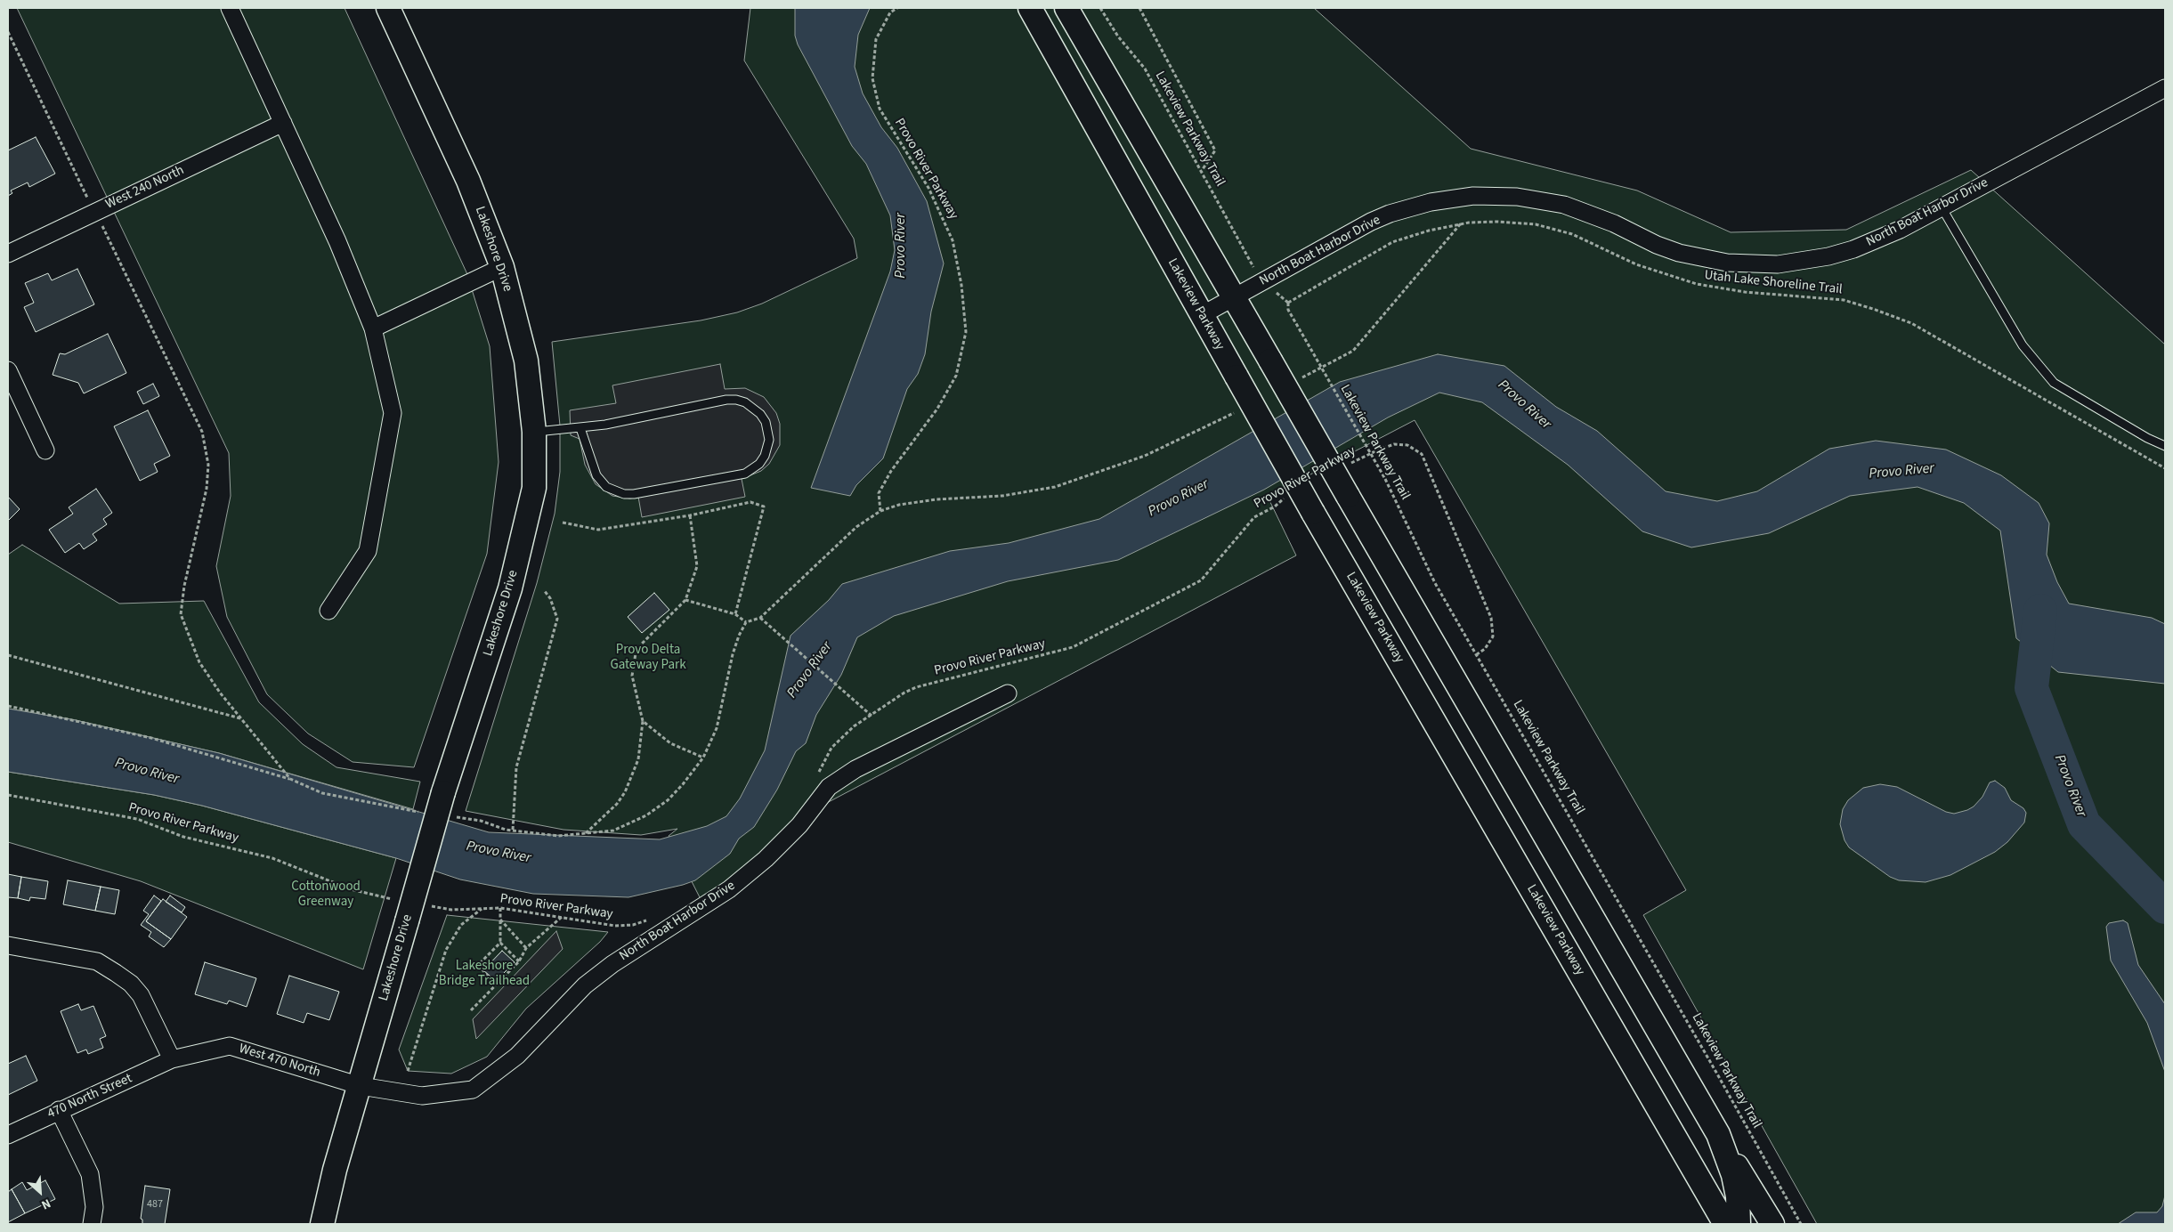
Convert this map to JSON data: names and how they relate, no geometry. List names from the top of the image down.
{
  "streets": {
    "street": [
      "West 240 North",
      "North Boat Harbor Drive",
      "Lakeshore Drive",
      "Lakeview Parkway",
      "West 470 North",
      "470 North Street"
    ],
    "path": ["Lakeview Parkway Trail", "Provo River Parkway", "Utah Lake Shoreline Trail"]
  },
  "crossings": [
    ["Lakeview Parkway Trail", "Provo River Parkway"],
    ["Lakeview Parkway Trail", "Utah Lake Shoreline Trail"],
    ["Provo River Parkway", "Lakeshore Drive"],
    ["North Boat Harbor Drive", "Lakeshore Drive"],
    ["North Boat Harbor Drive", "Lakeview Parkway"],
    ["North Boat Harbor Drive", "West 470 North"],
    ["Lakeshore Drive", "West 470 North"],
    ["West 470 North", "470 North Street"]
  ],
  "water": ["Provo River"],
  "parks": ["Provo Delta Gateway Park", "Cottonwood Greenway", "Lakeshore Bridge Trailhead"],
  "house_numbers": ["487"],
  "north": "bottom right"
}
